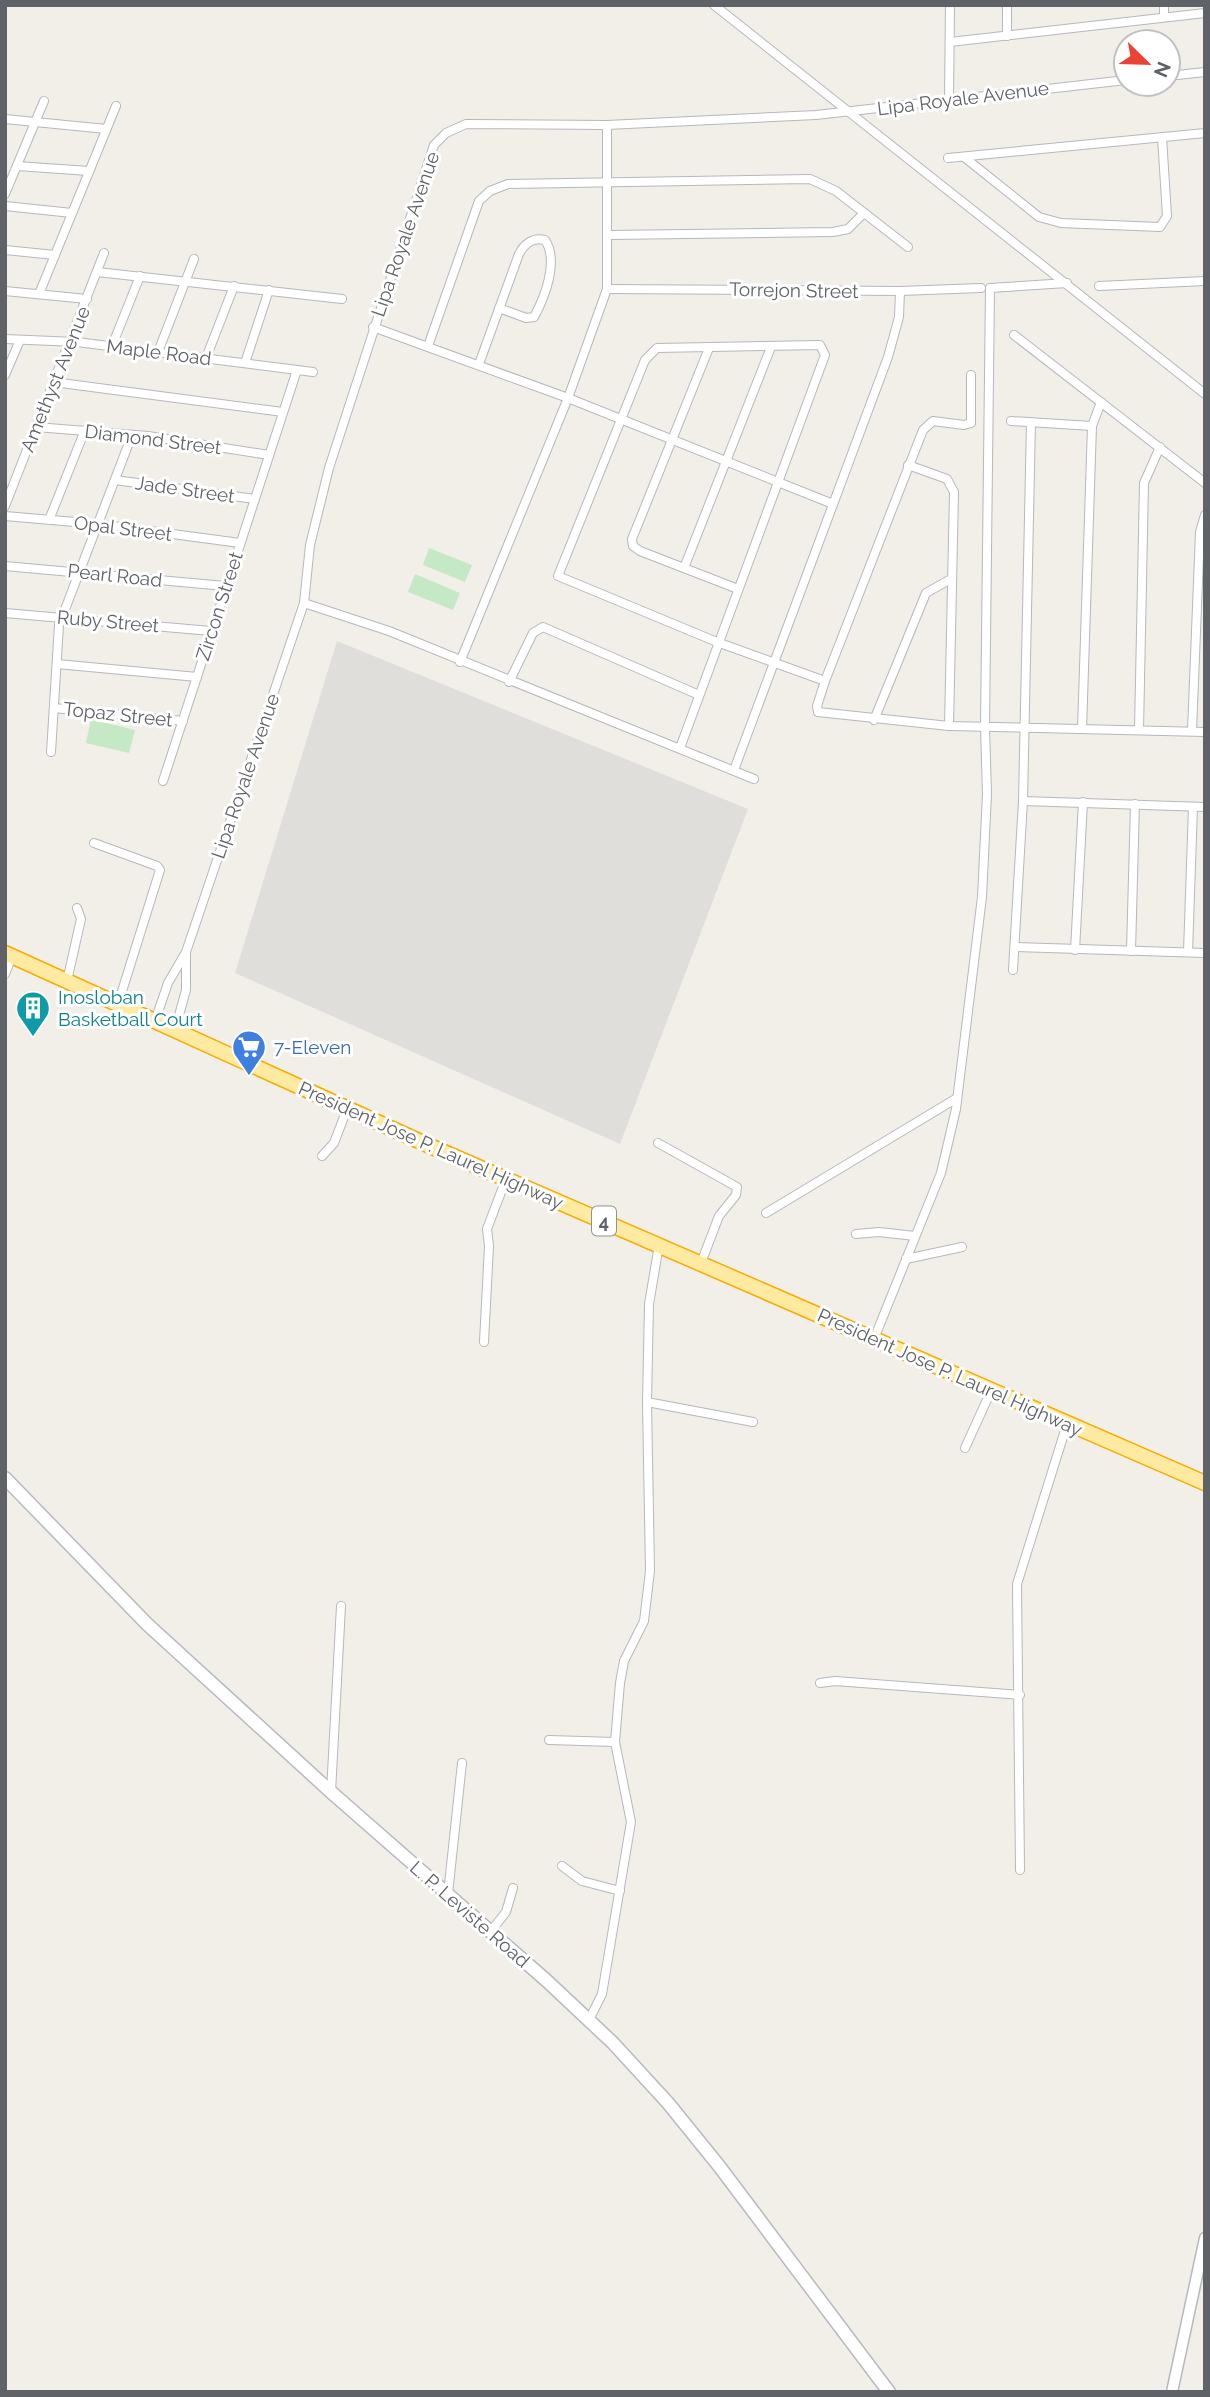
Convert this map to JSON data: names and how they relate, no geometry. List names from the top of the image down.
{
  "streets": {
    "highway": ["President Jose P. Laurel Highway", "4"],
    "main road": ["L. P. Leviste Road"],
    "street": [
      "Lipa Royale Avenue",
      "Torrejon Street",
      "Maple Road",
      "Amethyst Avenue",
      "Diamond Street",
      "Jade Street",
      "Opal Street",
      "Pearl Road",
      "Zircon Street",
      "Ruby Street",
      "Topaz Street"
    ]
  },
  "crossings": [
    ["Lipa Royale Avenue", "President Jose P. Laurel Highway"],
    ["Maple Road", "Amethyst Avenue"],
    ["Maple Road", "Zircon Street"],
    ["Amethyst Avenue", "Diamond Street"],
    ["Diamond Street", "Zircon Street"],
    ["Jade Street", "Zircon Street"],
    ["Opal Street", "Zircon Street"],
    ["Pearl Road", "Zircon Street"],
    ["Zircon Street", "Ruby Street"],
    ["Zircon Street", "Topaz Street"]
  ],
  "places": {
    "building": ["Inosloban Basketball Court"],
    "supermarket": ["7-Eleven"]
  },
  "north": "bottom right"
}
